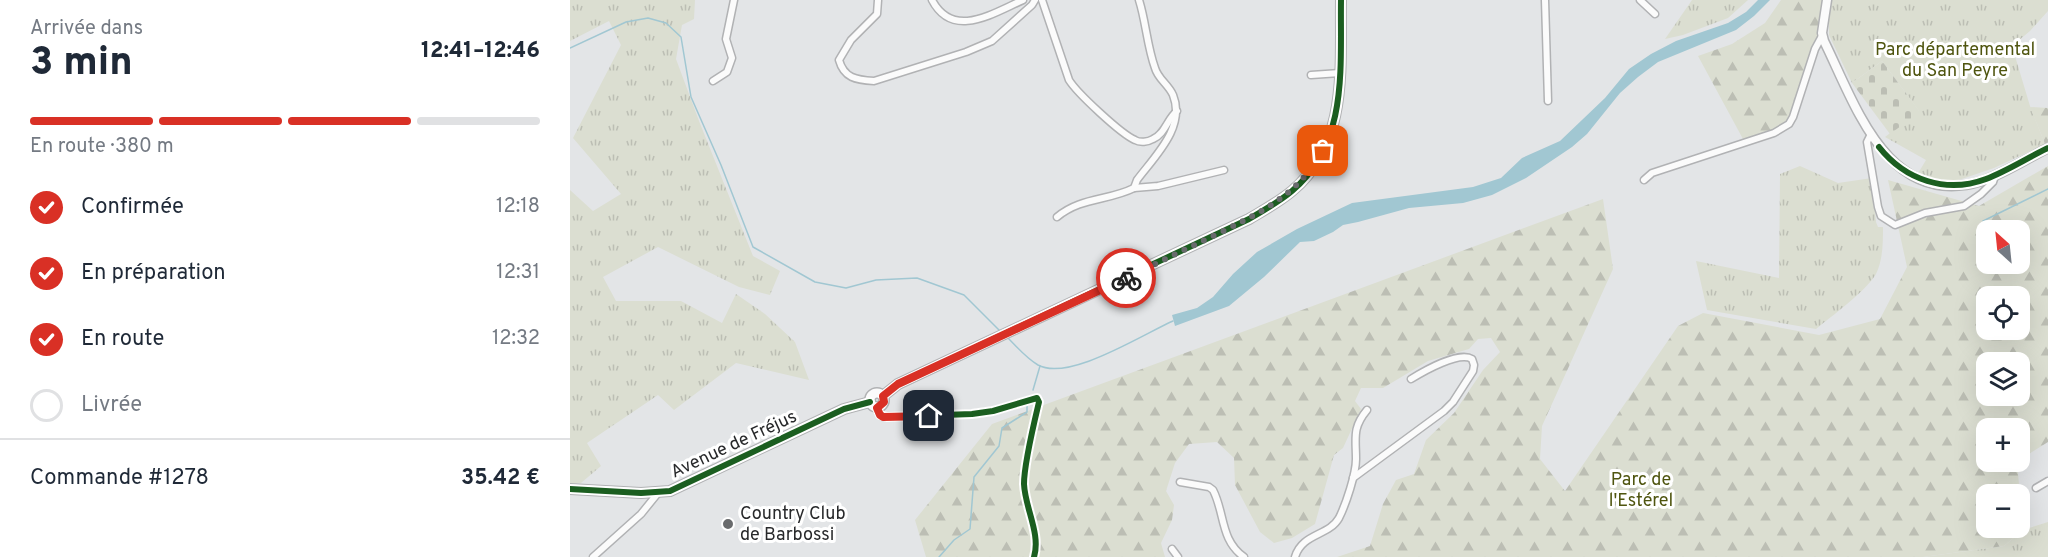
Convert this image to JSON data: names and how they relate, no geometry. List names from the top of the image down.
{
  "streets": {
    "main road": ["Avenue de Fréjus"]
  },
  "parks": ["Parc départemental du San Peyre", "Parc de l'Estérel"],
  "places": ["Country Club de Barbossi"],
  "north": "top left",
  "page": {
    "heading": ["3 min", "Arrivée dans", "12:41–12:46"],
    "panel": ["Commande #1278", "35.42 €"],
    "bar": "En route · 380 m",
    "list": [
      ["Confirmée", "12:18"],
      ["En préparation", "12:31"],
      ["En route", "12:32"],
      "Livrée"
    ],
    "map_buttons": ["+", "−"]
  }
}
